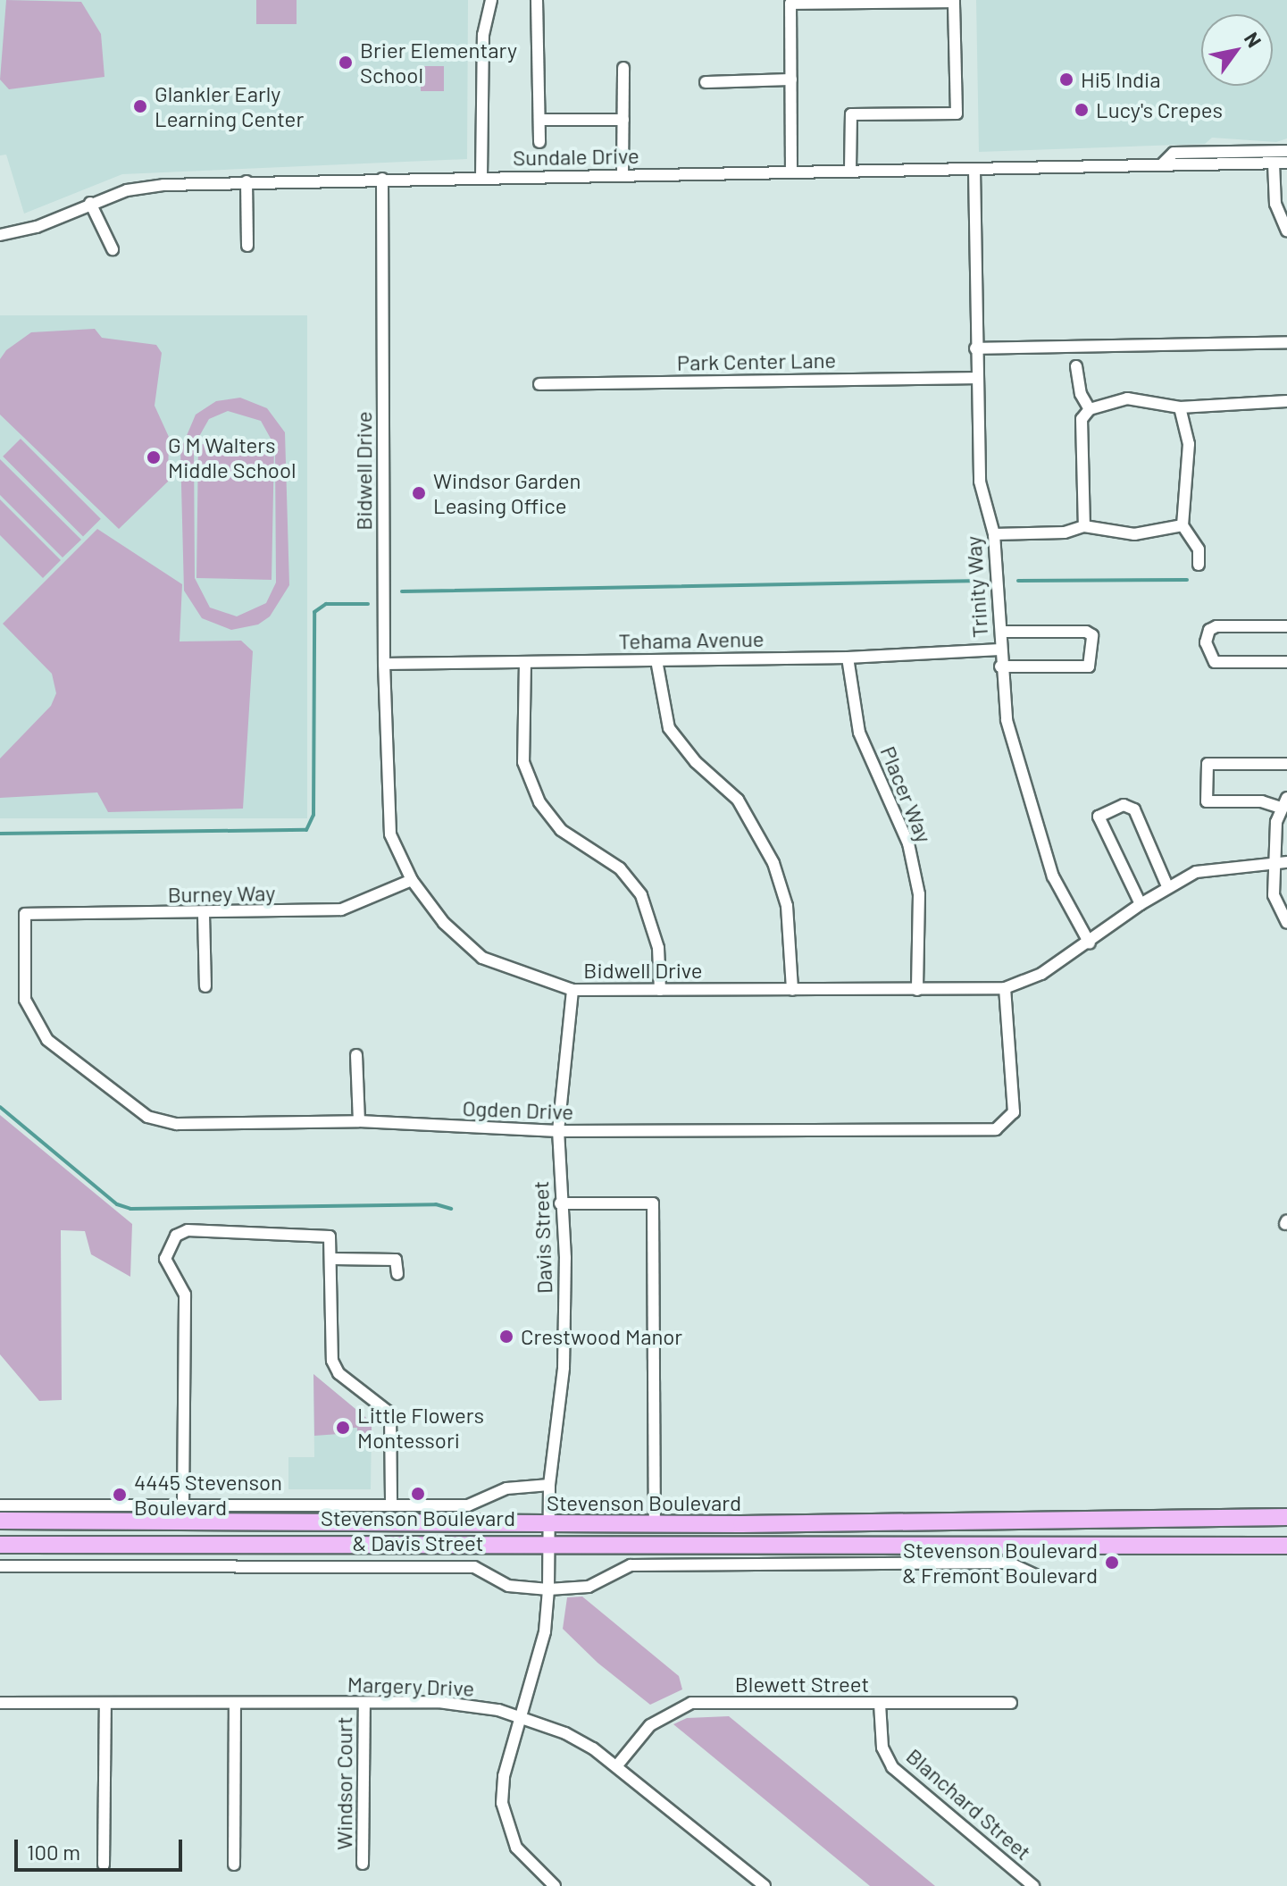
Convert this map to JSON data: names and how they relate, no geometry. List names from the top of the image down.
{
  "streets": {
    "main road": ["Stevenson Boulevard"],
    "street": [
      "Sundale Drive",
      "Park Center Lane",
      "Bidwell Drive",
      "Trinity Way",
      "Tehama Avenue",
      "Placer Way",
      "Burney Way",
      "Ogden Drive",
      "Davis Street",
      "Blewett Street",
      "Margery Drive",
      "Windsor Court",
      "Blanchard Street"
    ]
  },
  "crossings": [
    ["Sundale Drive", "Bidwell Drive"],
    ["Sundale Drive", "Trinity Way"],
    ["Park Center Lane", "Trinity Way"],
    ["Bidwell Drive", "Trinity Way"],
    ["Bidwell Drive", "Tehama Avenue"],
    ["Bidwell Drive", "Placer Way"],
    ["Bidwell Drive", "Burney Way"],
    ["Bidwell Drive", "Ogden Drive"],
    ["Bidwell Drive", "Davis Street"],
    ["Trinity Way", "Tehama Avenue"],
    ["Tehama Avenue", "Placer Way"],
    ["Burney Way", "Ogden Drive"],
    ["Ogden Drive", "Davis Street"],
    ["Davis Street", "Stevenson Boulevard"],
    ["Davis Street", "Margery Drive"],
    ["Blewett Street", "Margery Drive"],
    ["Blewett Street", "Blanchard Street"],
    ["Margery Drive", "Windsor Court"]
  ],
  "places": [
    "Brier Elementary School",
    "Hi5 India",
    "Glankler Early Learning Center",
    "Lucy's Crepes",
    "G M Walters Middle School",
    "Windsor Garden Leasing Office",
    "Crestwood Manor",
    "Little Flowers Montessori",
    "Stevenson Boulevard & Davis Street",
    "4445 Stevenson Boulevard",
    "Stevenson Boulevard & Fremont Boulevard"
  ],
  "scale_bar": "100 m",
  "north": "top right"
}
